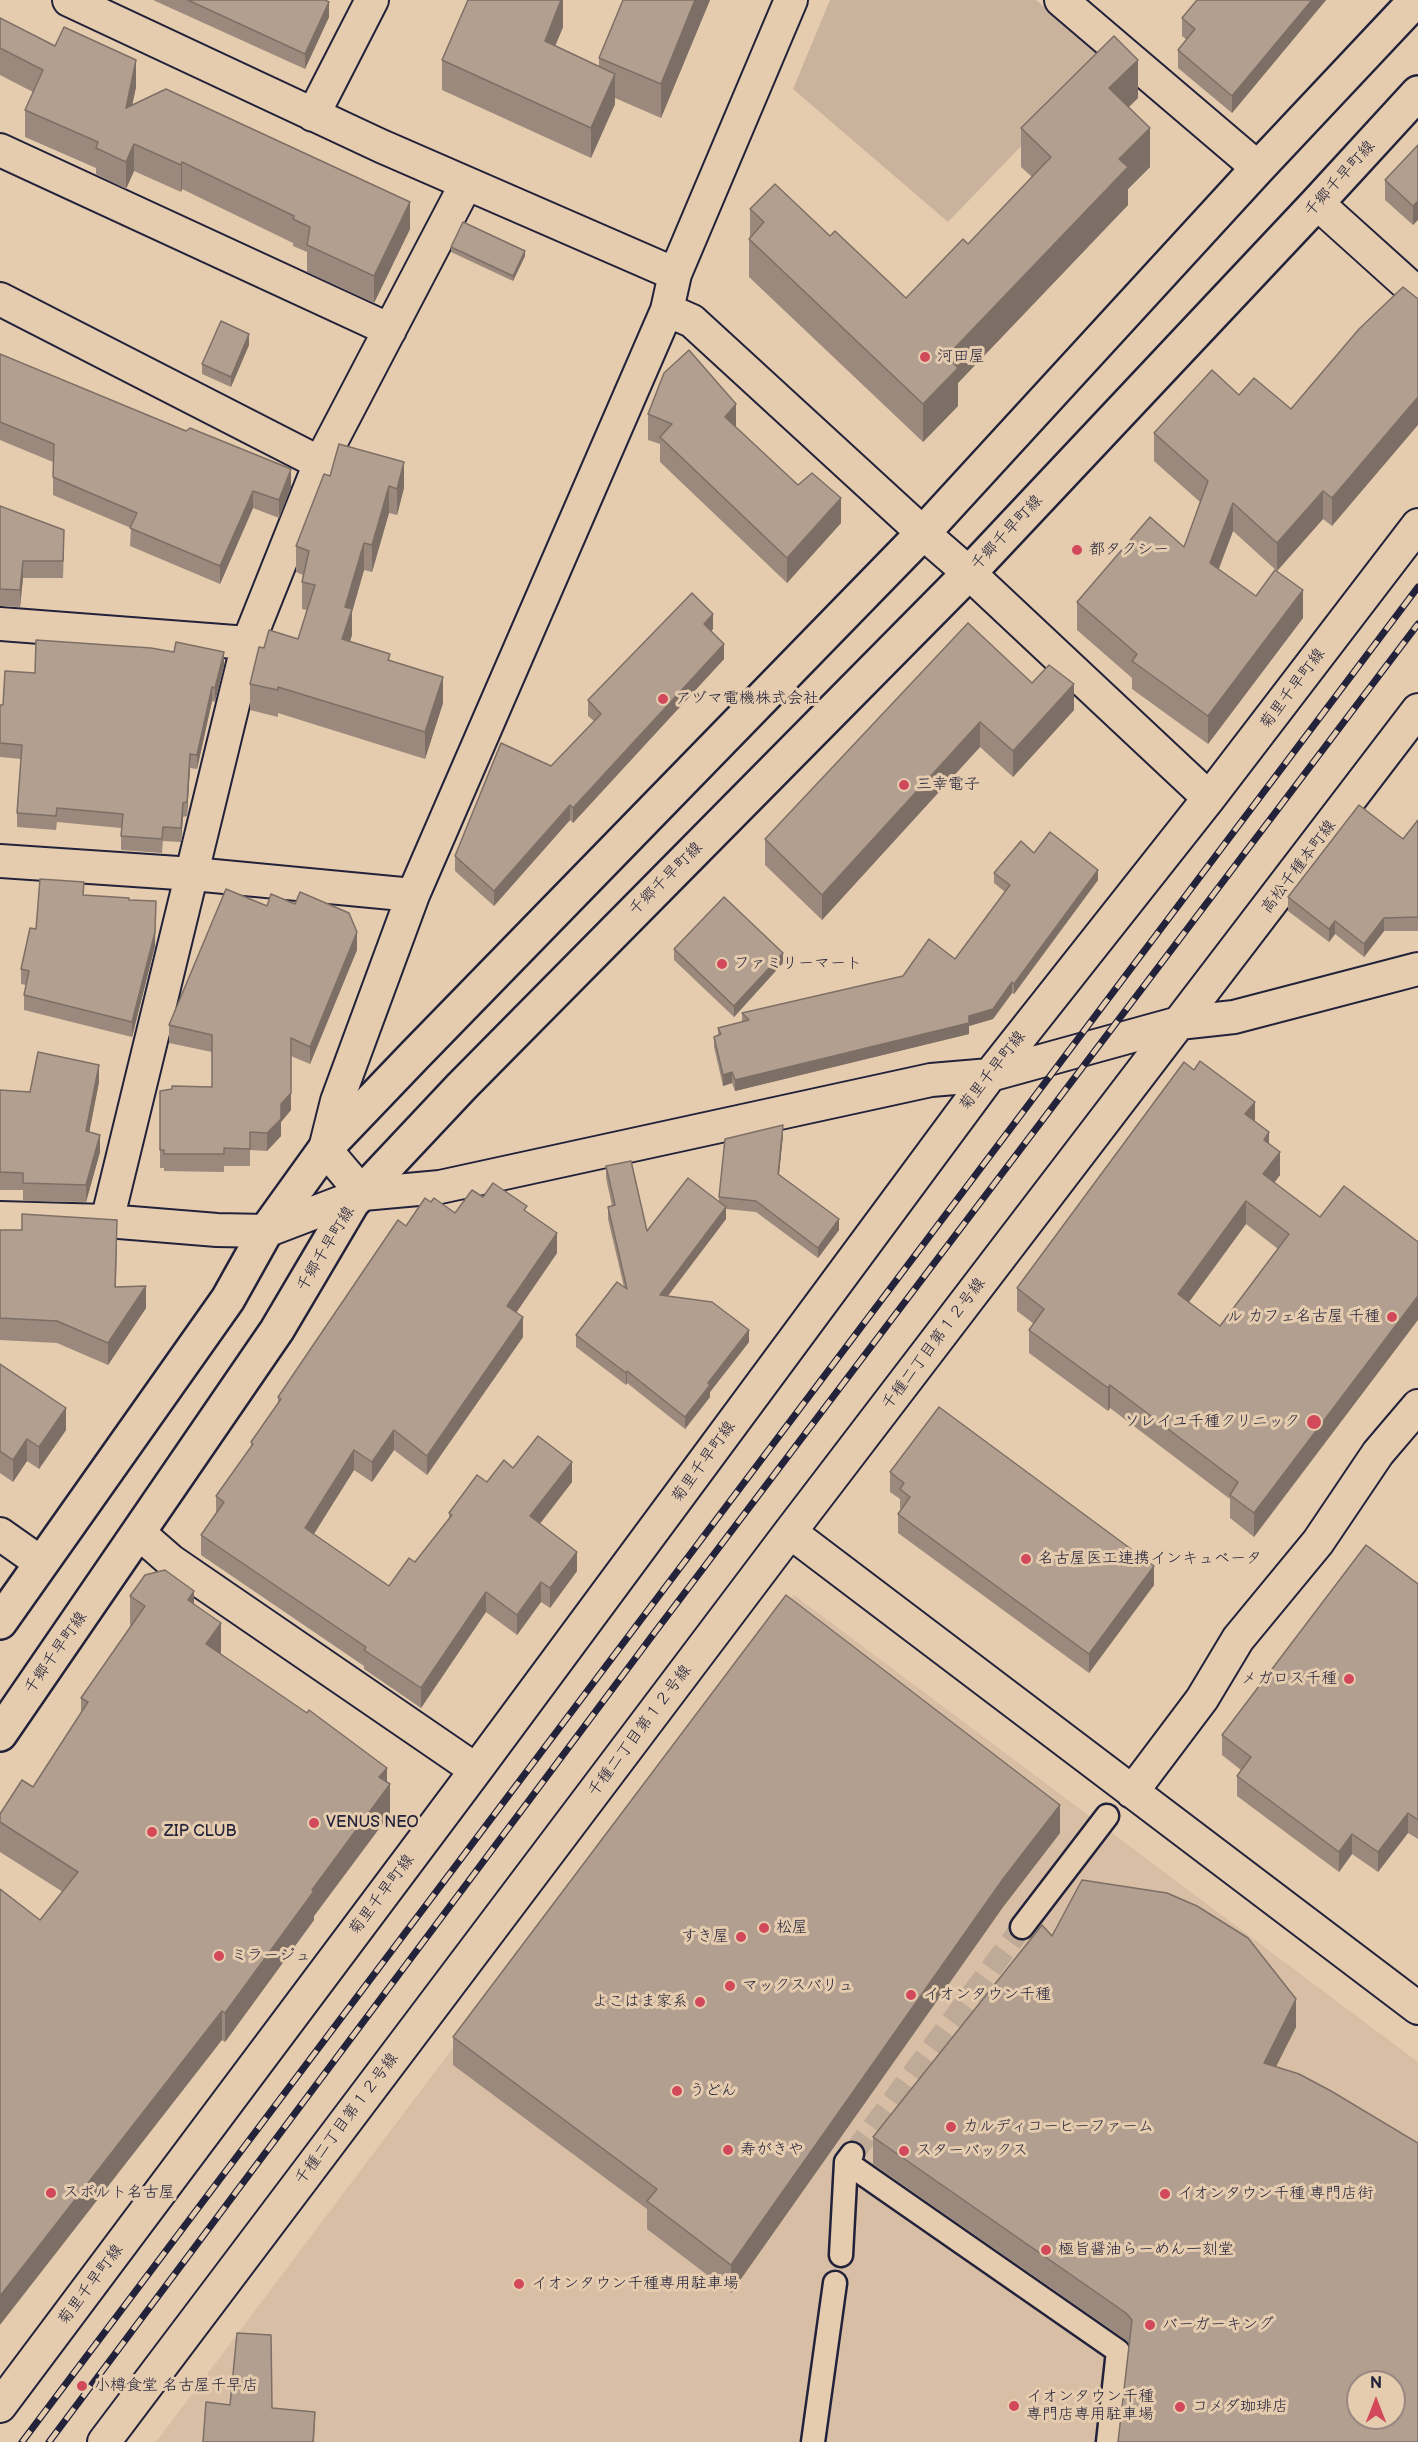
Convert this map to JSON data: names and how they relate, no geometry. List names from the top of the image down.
{
  "streets": {
    "street": [
      "千郷千早町線",
      "菊里千早町線",
      "高松千種本町線",
      "千種二丁目第１２号線"
    ]
  },
  "crossings": [
    ["高松千種本町線", "千種二丁目第１２号線"]
  ],
  "places": [
    "河田屋",
    "都タクシー",
    "アヅマ電機株式会社",
    "三幸電子",
    "ファミリーマート",
    "ル カフェ名古屋 千種",
    "ソレイユ千種クリニック",
    "名古屋医工連携インキュベータ",
    "メガロス千種",
    "VENUS NEO",
    "ZIP CLUB",
    "松屋",
    "すき屋",
    "ミラージュ",
    "マックスバリュ",
    "イオンタウン千種",
    "よこはま家系",
    "うどん",
    "カルディコーヒーファーム",
    "寿がきや",
    "スターバックス",
    "スポルト名古屋",
    "イオンタウン千種 専門店街",
    "極旨醤油らーめん一刻堂",
    "イオンタウン千種専用駐車場",
    "バーガーキング",
    "小樽食堂 名古屋千早店",
    "イオンタウン千種 専門店専用駐車場",
    "コメダ珈琲店"
  ],
  "north": "top"
}
